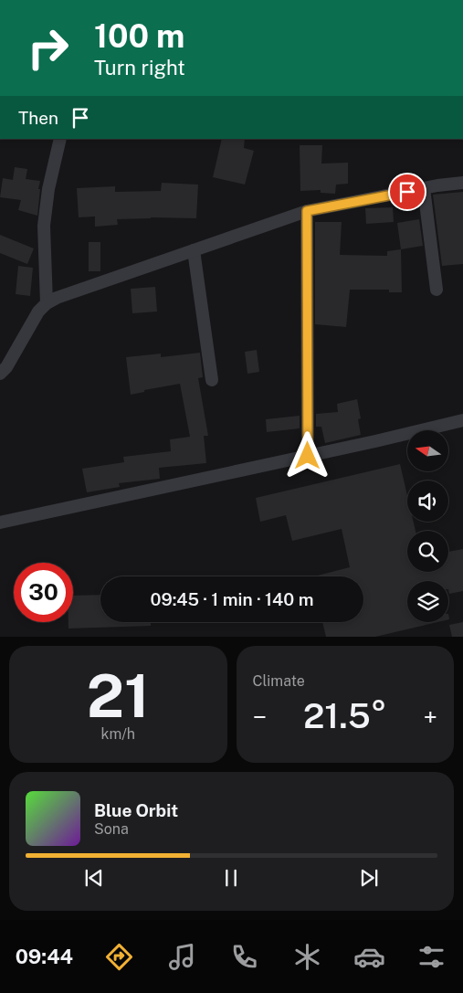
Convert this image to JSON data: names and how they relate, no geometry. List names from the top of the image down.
{
  "north": "left",
  "page": {
    "turn": ["100 m", "Turn right"],
    "then": "Then",
    "limit": "30",
    "trip": "09:45 · 1 min · 140 m",
    "tile": [
      ["21", "km/h"],
      "Climate"
    ],
    "heat": ["−", "21.5°", "+"],
    "song": ["Blue Orbit", "Sona"],
    "tabs": "09:44"
  }
}
